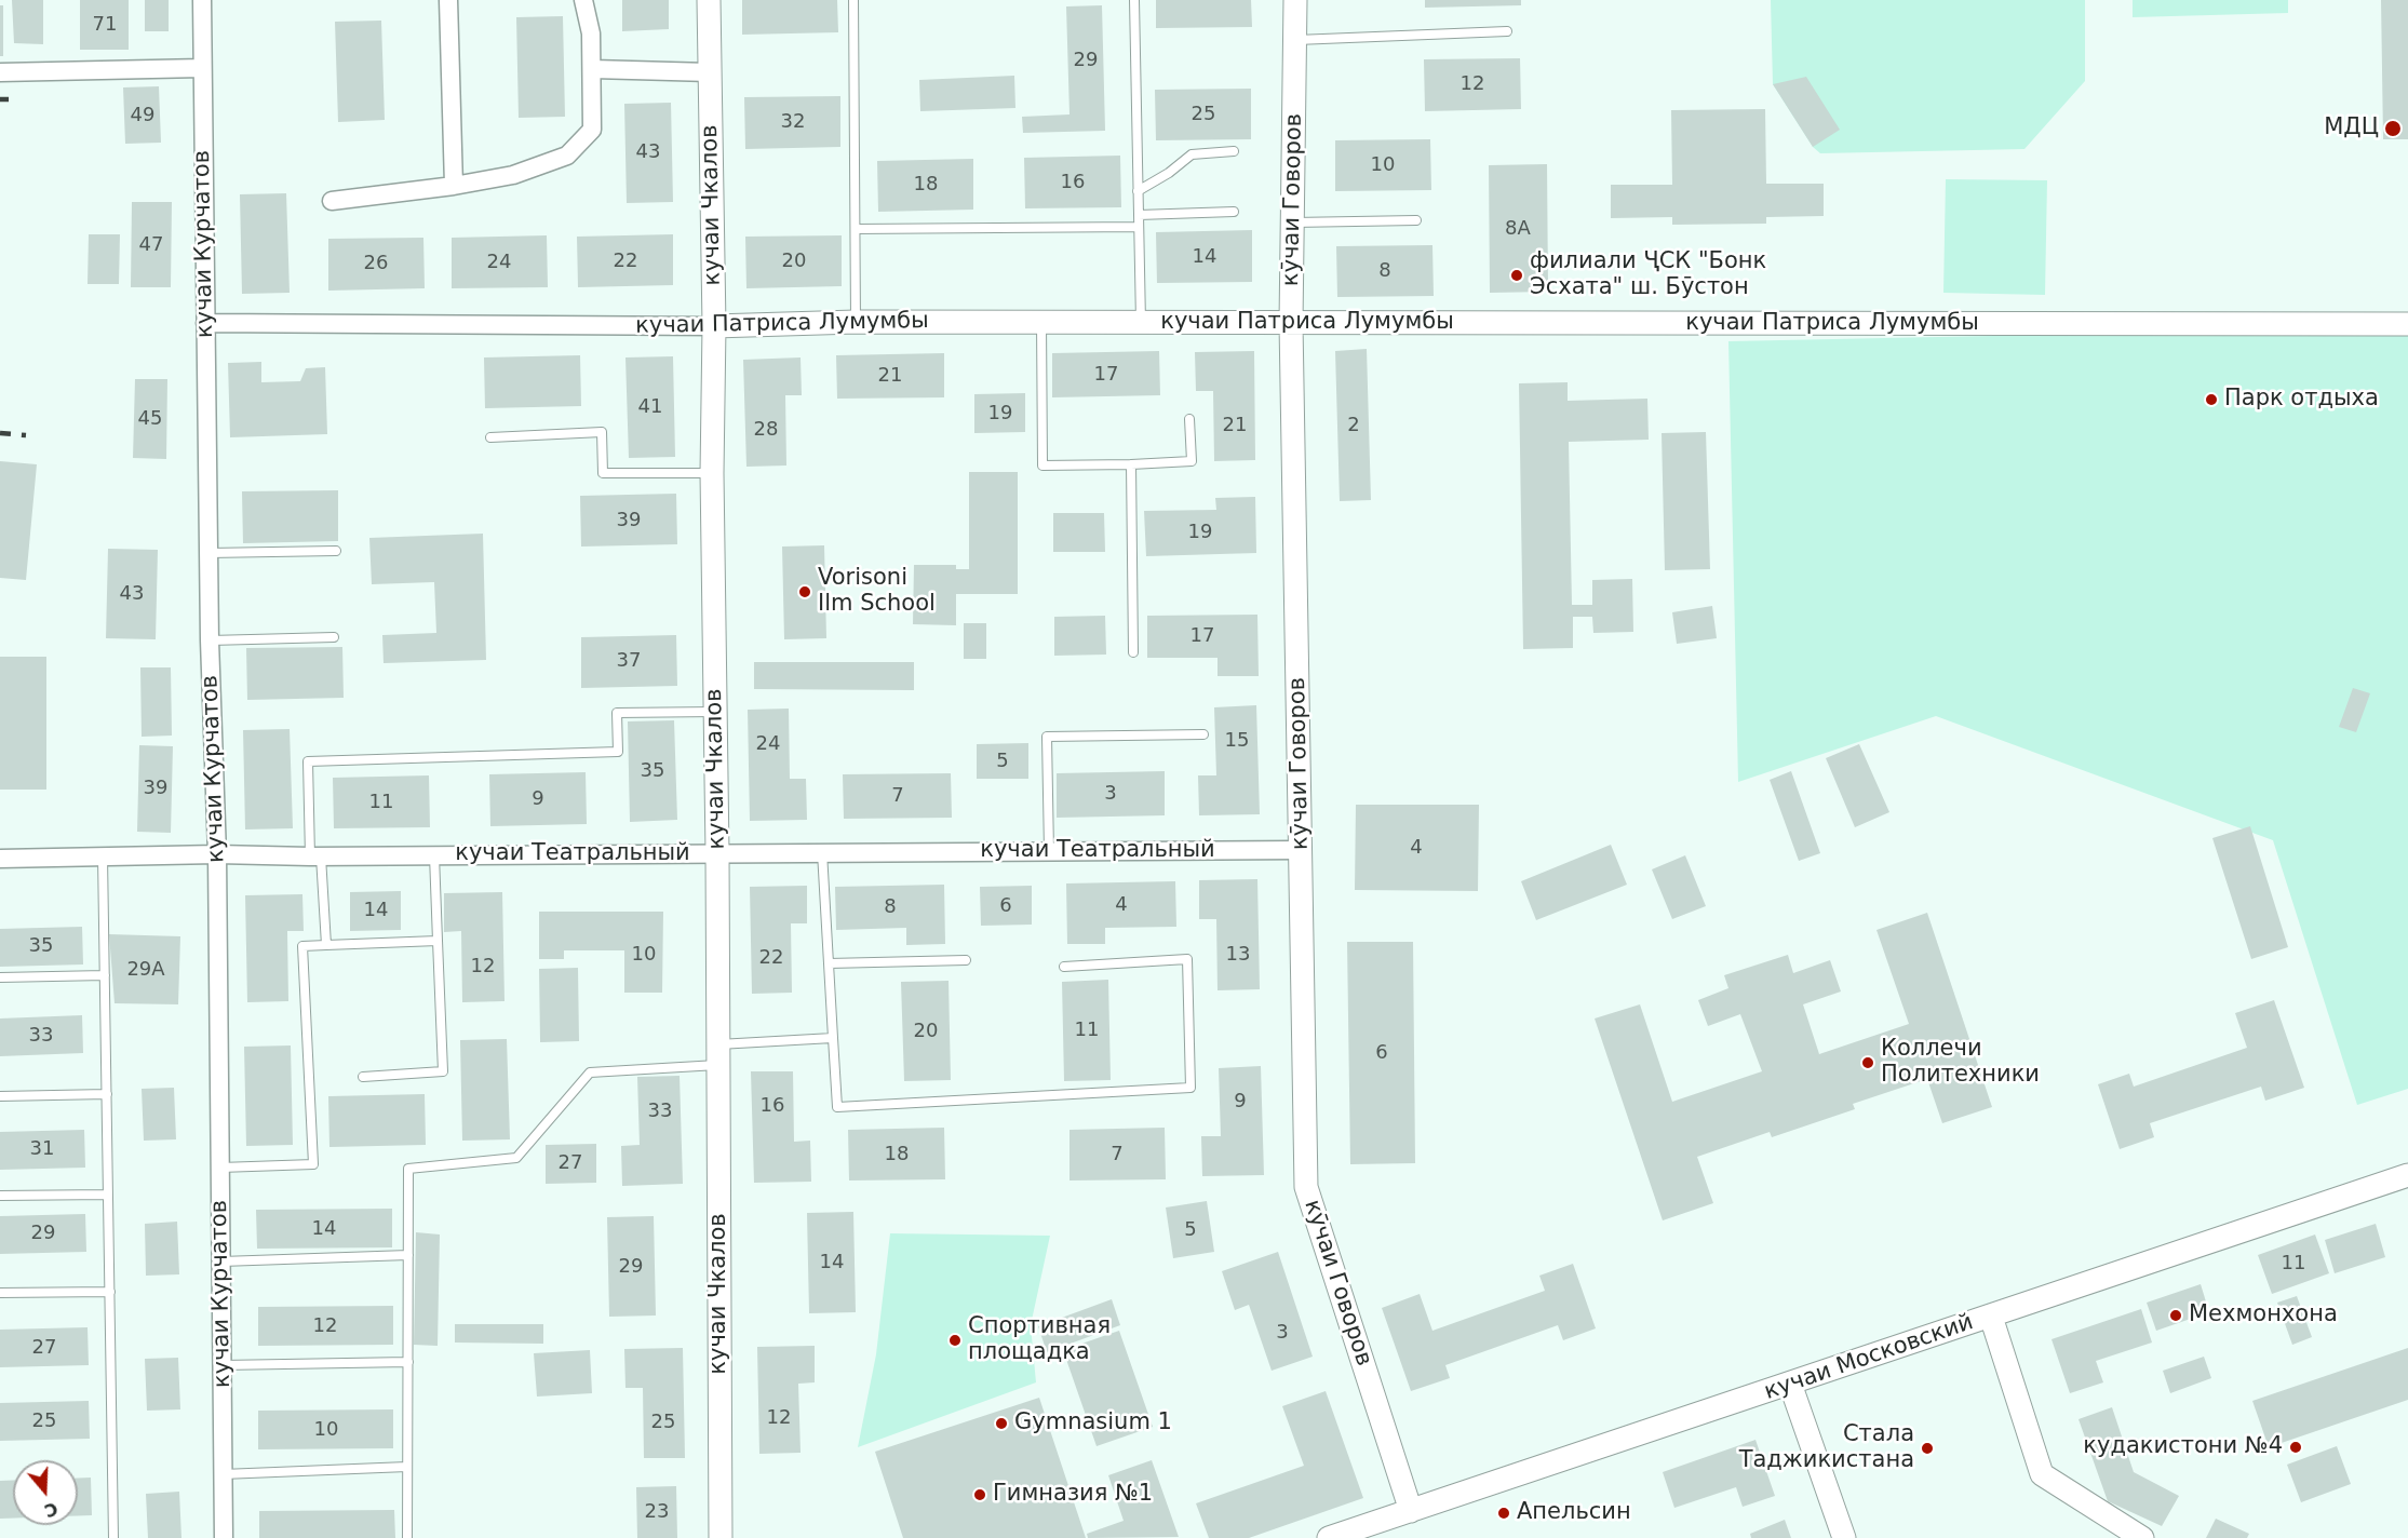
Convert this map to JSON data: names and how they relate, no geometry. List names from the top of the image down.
{
  "streets": {
    "street": [
      "кӯчаи Говоров",
      "кучаи Чкалов",
      "кучаи Курчатов",
      "кучаи Патриса Лумумбы",
      "кучаи Театральный",
      "кучаи Московский"
    ]
  },
  "crossings": [
    ["кӯчаи Говоров", "кучаи Патриса Лумумбы"],
    ["кӯчаи Говоров", "кучаи Театральный"],
    ["кӯчаи Говоров", "кучаи Московский"],
    ["кучаи Чкалов", "кучаи Патриса Лумумбы"],
    ["кучаи Чкалов", "кучаи Театральный"],
    ["кучаи Курчатов", "кучаи Патриса Лумумбы"],
    ["кучаи Курчатов", "кучаи Театральный"]
  ],
  "places": [
    "МДЦ",
    "филиали ҶСК \"Бонк Эсхата\" ш. Бӯстон",
    "Парк отдыха",
    "Vorisoni Ilm School",
    "Коллечи Политехники",
    "Мехмонхона",
    "Спортивная площадка",
    "Gymnasium 1",
    "кудакистони №4",
    "Стала Таджикистана",
    "Гимназия №1",
    "Апельсин"
  ],
  "house_numbers": [
    "71",
    "29",
    "12",
    "25",
    "49",
    "32",
    "43",
    "10",
    "16",
    "18",
    "8А",
    "47",
    "14",
    "22",
    "20",
    "24",
    "26",
    "8",
    "17",
    "21",
    "41",
    "19",
    "45",
    "21",
    "2",
    "28",
    "39",
    "19",
    "43",
    "17",
    "37",
    "15",
    "24",
    "5",
    "35",
    "39",
    "3",
    "7",
    "9",
    "11",
    "4",
    "4",
    "6",
    "8",
    "14",
    "35",
    "10",
    "13",
    "22",
    "12",
    "29А",
    "11",
    "20",
    "33",
    "6",
    "9",
    "16",
    "33",
    "31",
    "18",
    "7",
    "27",
    "14",
    "5",
    "29",
    "14",
    "11",
    "29",
    "12",
    "3",
    "27",
    "12",
    "25",
    "25",
    "10",
    "23"
  ],
  "north": "bottom"
}
